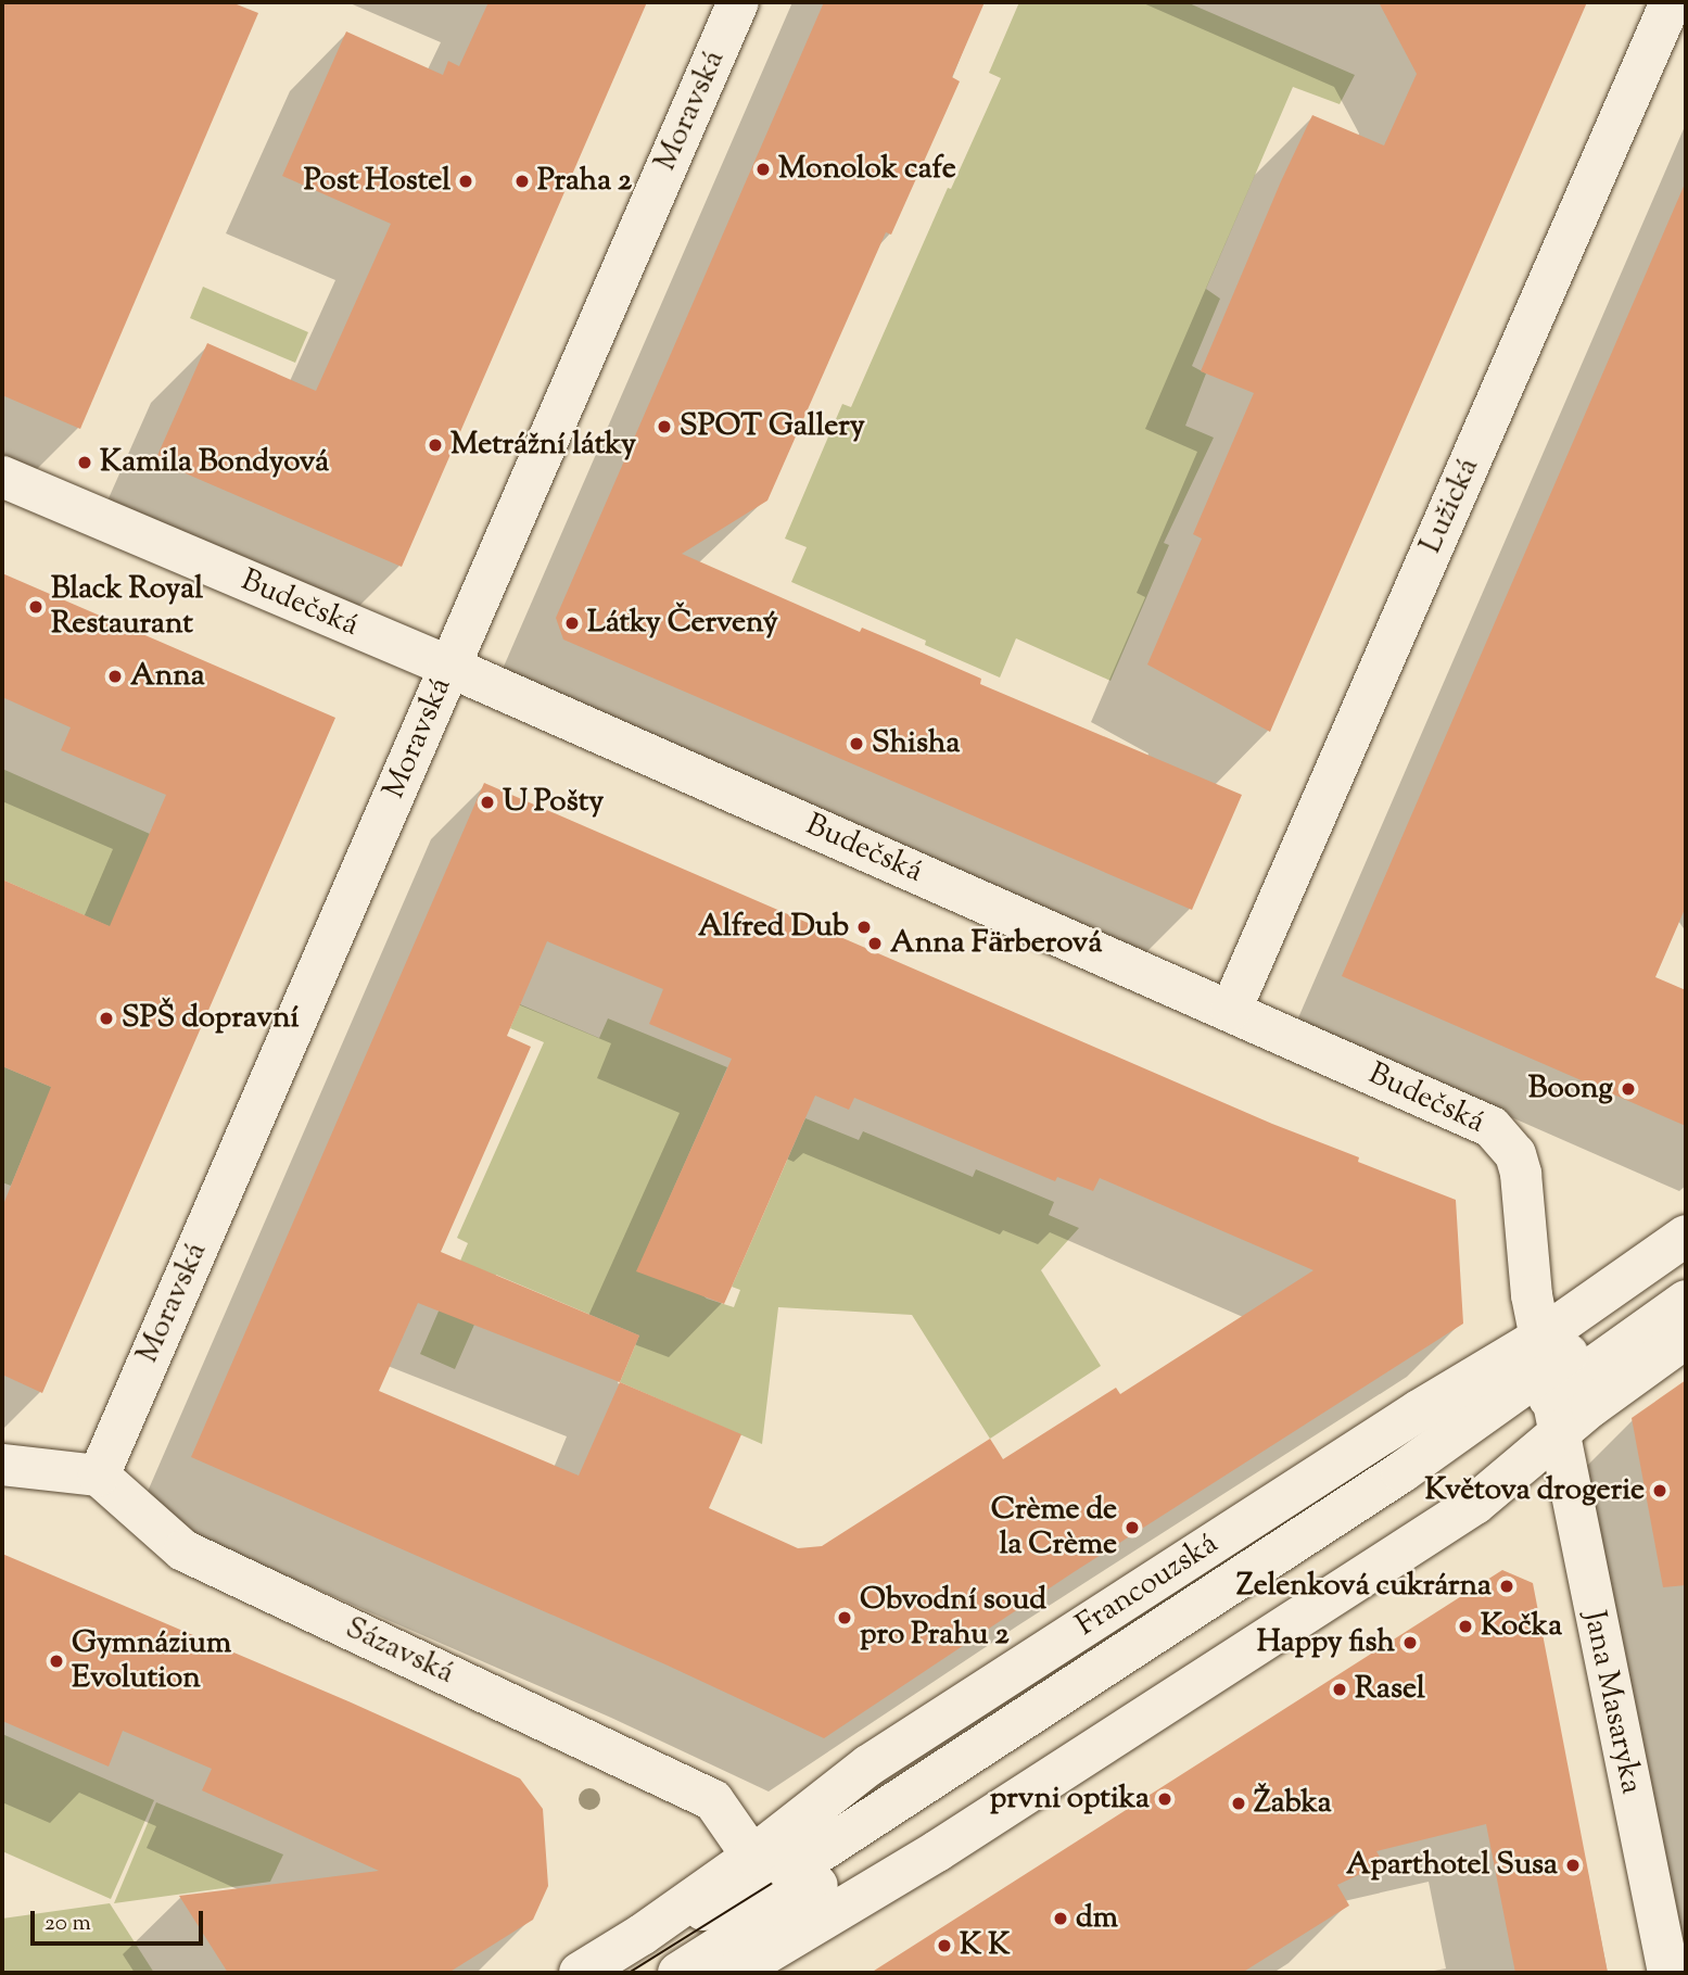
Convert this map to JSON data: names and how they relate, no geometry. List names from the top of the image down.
{
  "streets": {
    "street": [
      "Moravská",
      "Lužická",
      "Budečská",
      "Francouzská",
      "Sázavská",
      "Jana Masaryka"
    ]
  },
  "crossings": [
    ["Moravská", "Budečská"],
    ["Moravská", "Sázavská"],
    ["Lužická", "Budečská"],
    ["Budečská", "Francouzská"],
    ["Budečská", "Jana Masaryka"],
    ["Francouzská", "Sázavská"],
    ["Francouzská", "Jana Masaryka"]
  ],
  "places": [
    "Monolok cafe",
    "Post Hostel",
    "Praha 2",
    "SPOT Gallery",
    "Metrážní látky",
    "Kamila Bondyová",
    "Black Royal Restaurant",
    "Látky Červený",
    "Anna",
    "Shisha",
    "U Pošty",
    "Alfred Dub",
    "Anna Fӓrberová",
    "SPŠ dopravní",
    "Boong",
    "Květova drogerie",
    "Crème de la Crème",
    "Zelenková cukrárna",
    "Obvodní soud pro Prahu 2",
    "Kočka",
    "Happy fish",
    "Gymnázium Evolution",
    "Rasel",
    "prvni optika",
    "Žabka",
    "Aparthotel Susa",
    "dm",
    "K K"
  ],
  "scale_bar": "20 m"
}
